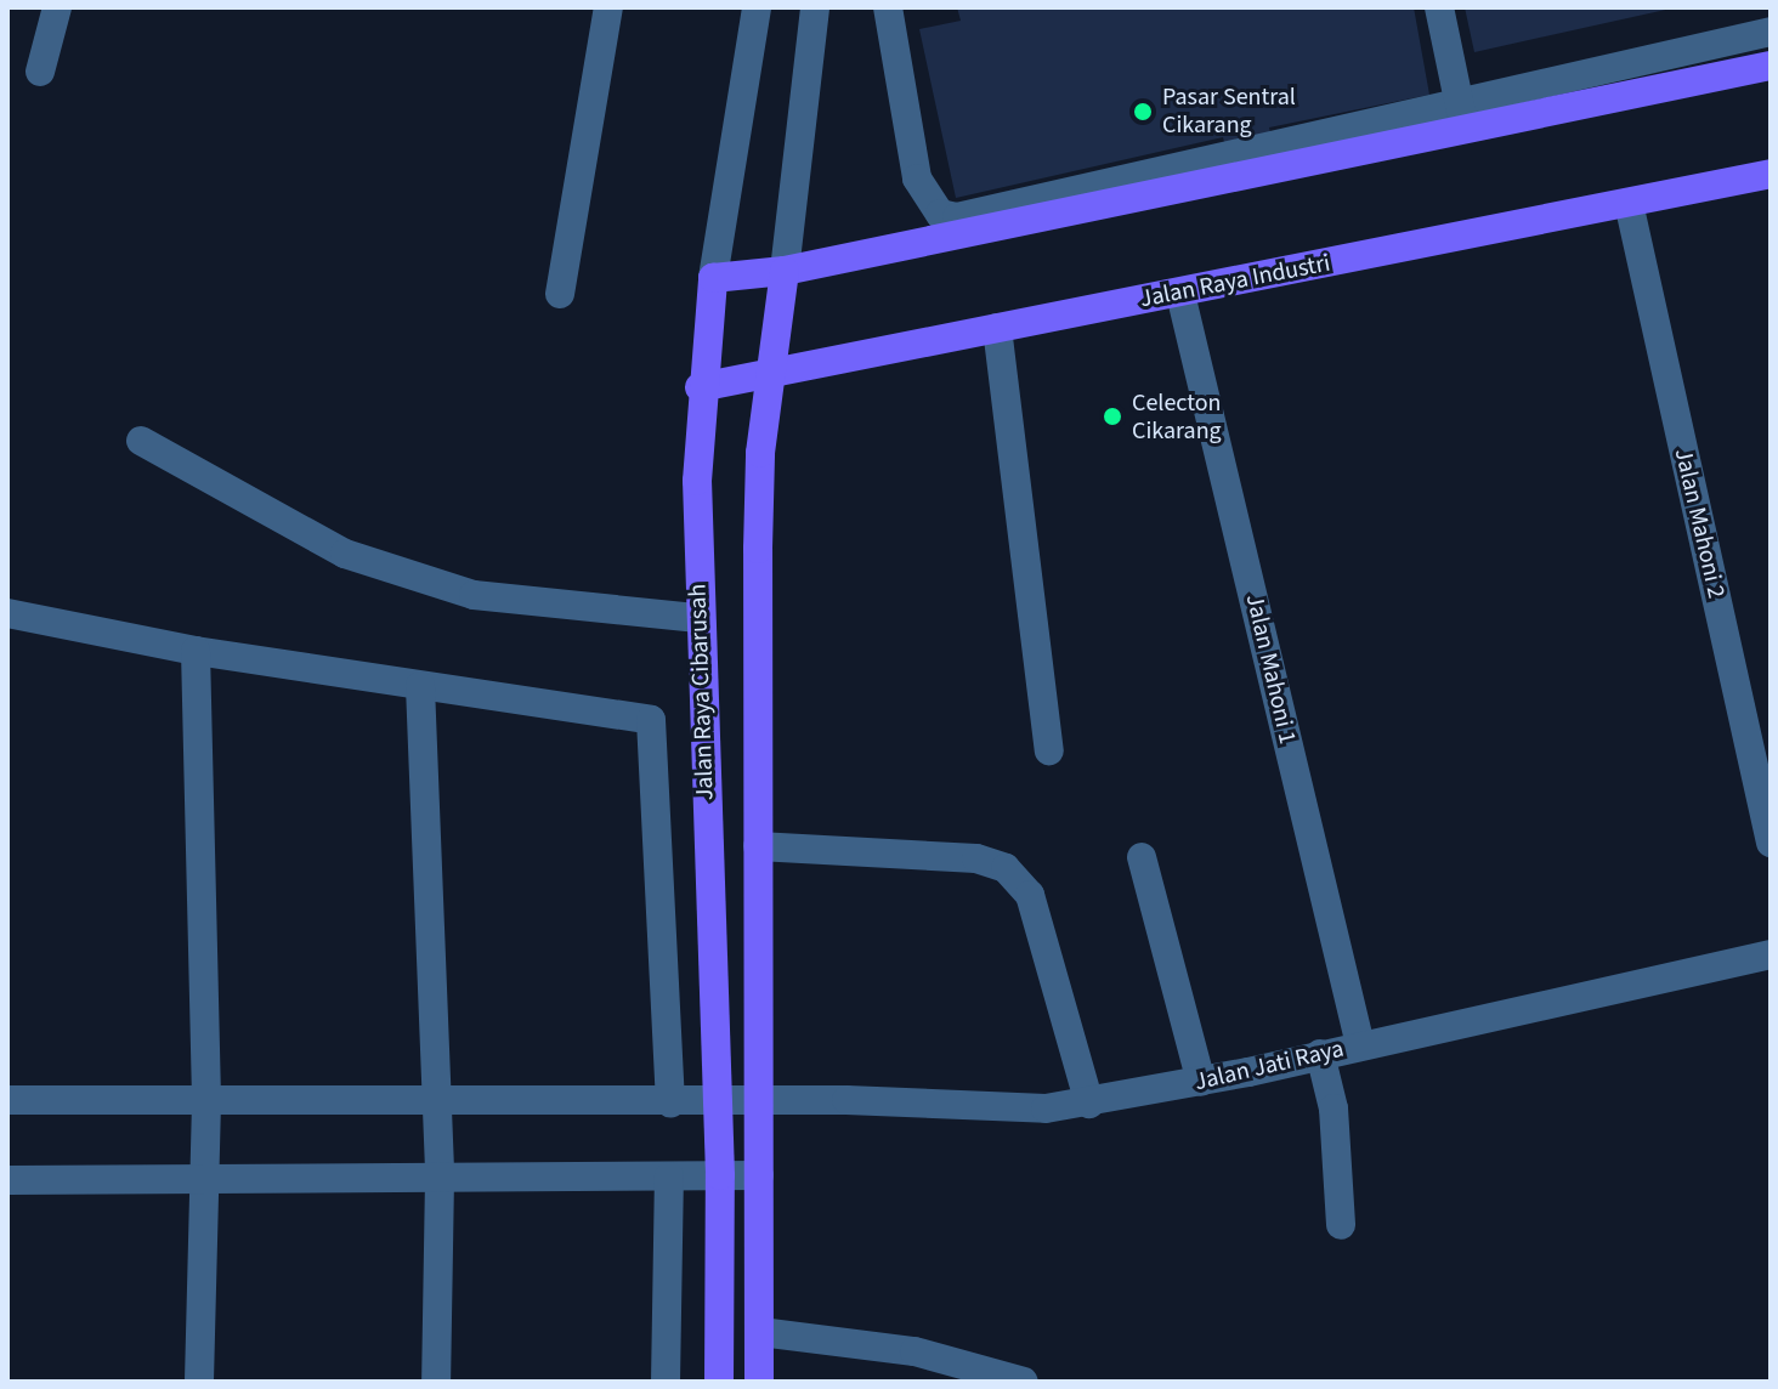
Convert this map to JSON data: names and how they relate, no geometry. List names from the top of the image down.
{
  "streets": {
    "main road": ["Jalan Raya Industri", "Jalan Raya Cibarusah"],
    "street": ["Jalan Mahoni 2", "Jalan Mahoni 1", "Jalan Jati Raya"]
  },
  "crossings": [
    ["Jalan Raya Industri", "Jalan Mahoni 2"],
    ["Jalan Raya Industri", "Jalan Mahoni 1"],
    ["Jalan Raya Industri", "Jalan Raya Cibarusah"],
    ["Jalan Mahoni 1", "Jalan Jati Raya"],
    ["Jalan Raya Cibarusah", "Jalan Jati Raya"]
  ],
  "places": ["Pasar Sentral Cikarang", "Celecton Cikarang"]
}
